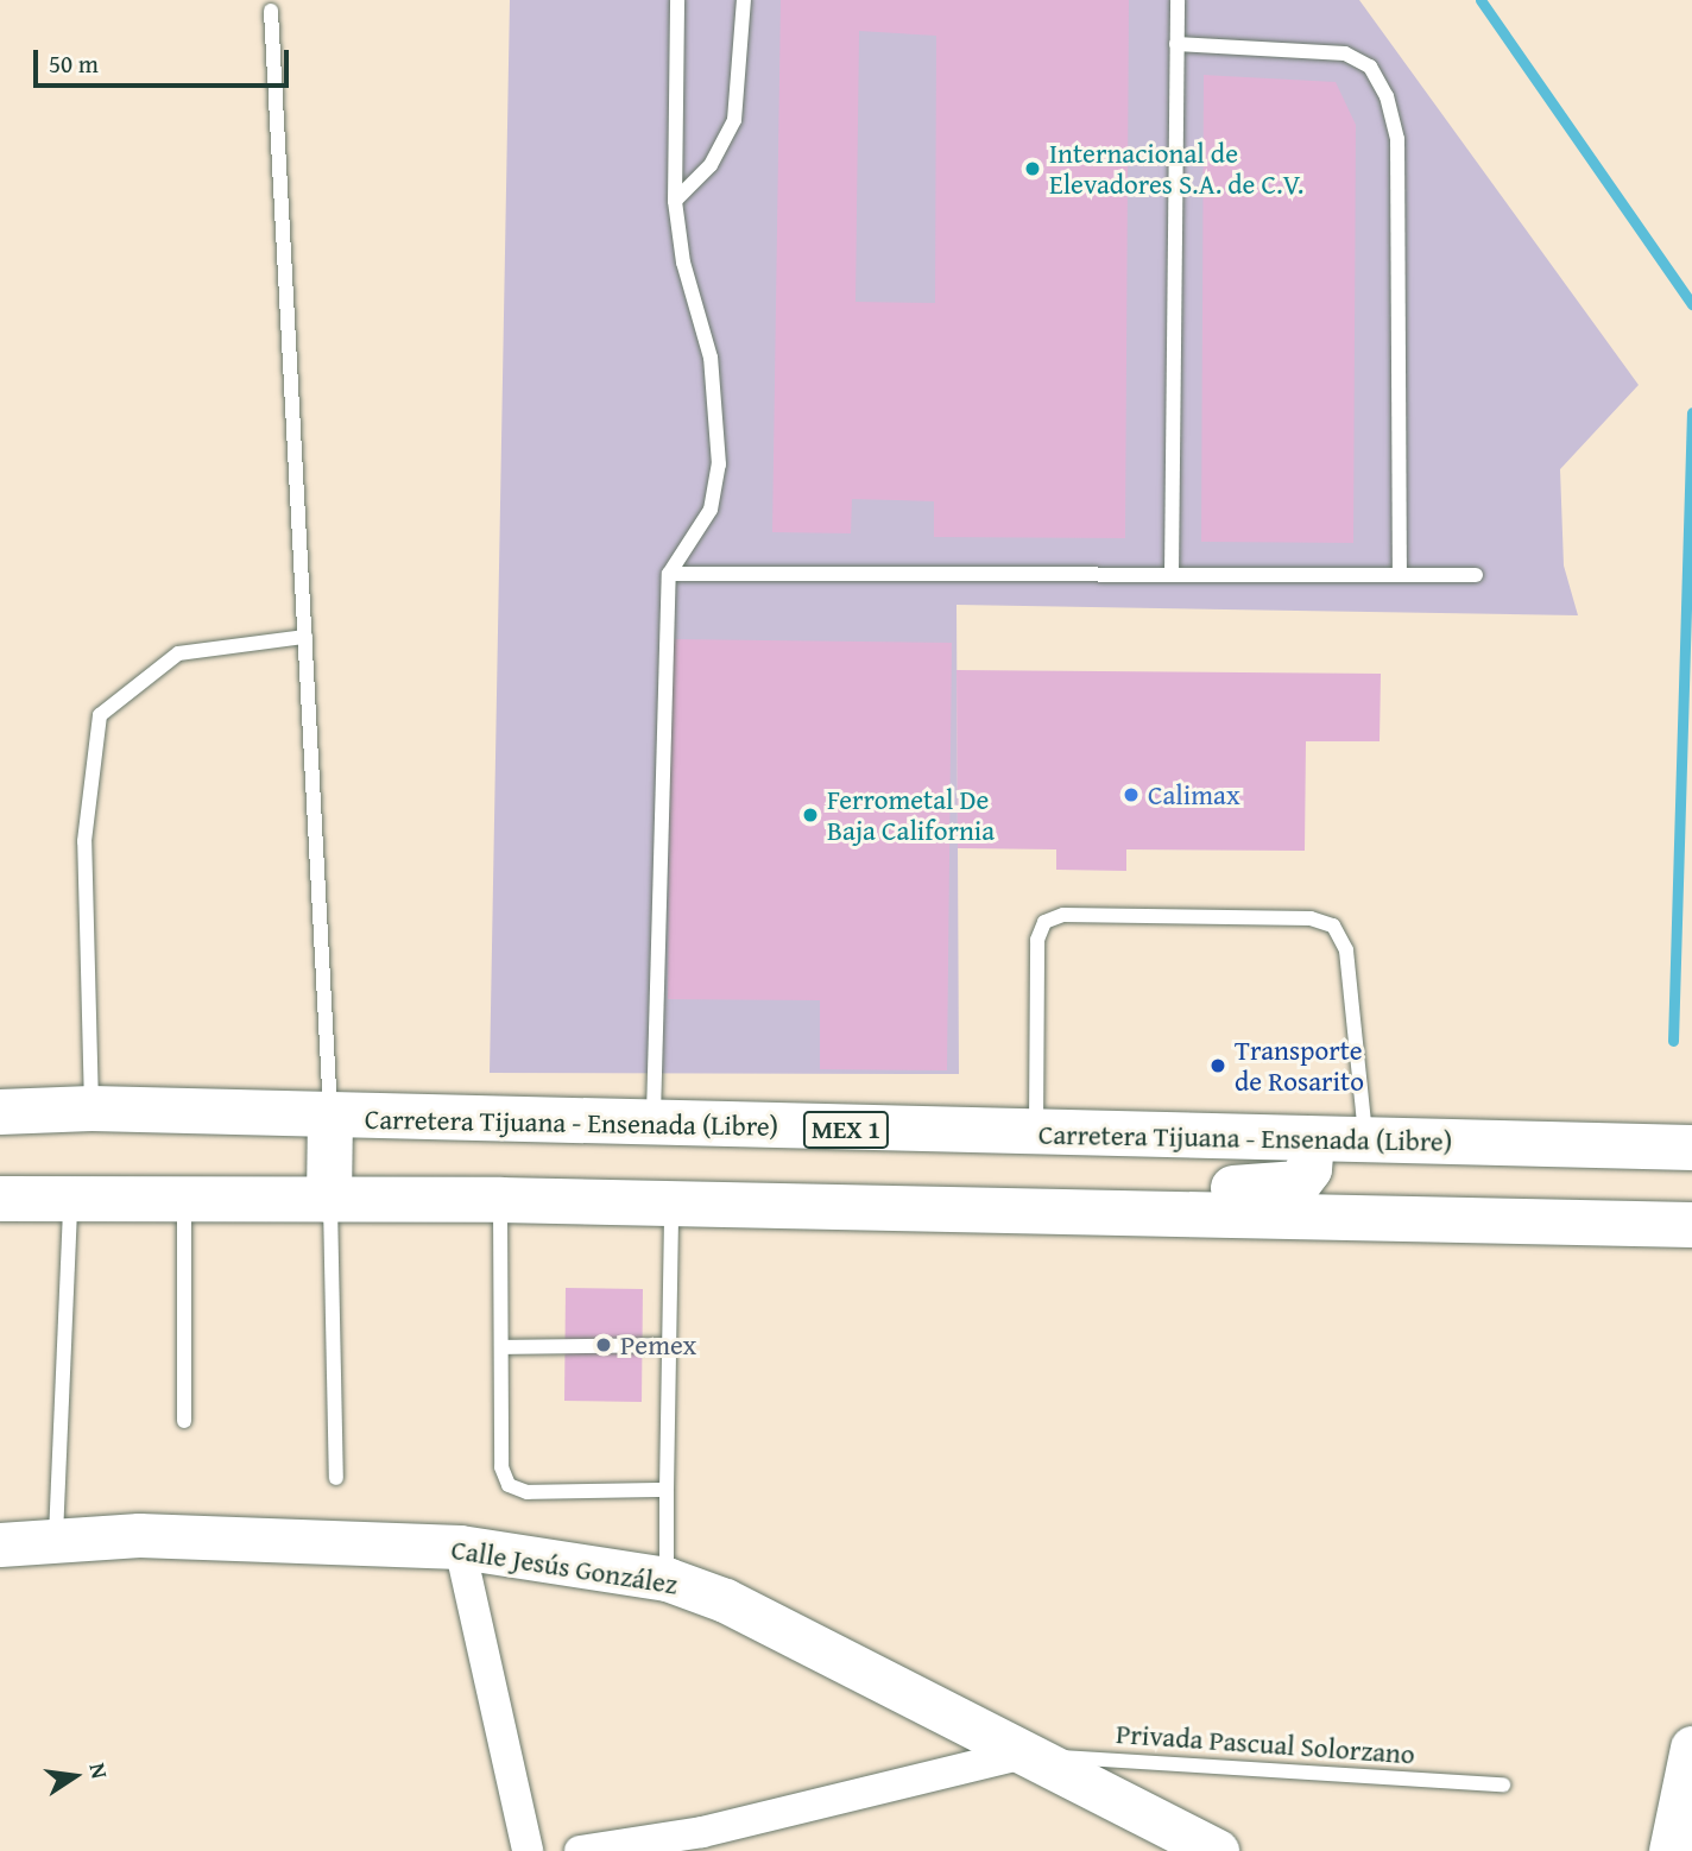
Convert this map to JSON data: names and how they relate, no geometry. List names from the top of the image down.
{
  "streets": {
    "highway": ["Carretera Tijuana - Ensenada (Libre)", "MEX 1"],
    "street": ["Calle Jesús González"],
    "lane": ["Privada Pascual Solorzano"]
  },
  "crossings": [
    ["Calle Jesús González", "Privada Pascual Solorzano"]
  ],
  "places": [
    "Internacional de Elevadores S.A. de C.V.",
    "Calimax",
    "Ferrometal De Baja California",
    "Transporte de Rosarito",
    "Pemex"
  ],
  "scale_bar": "50 m",
  "north": "right"
}
